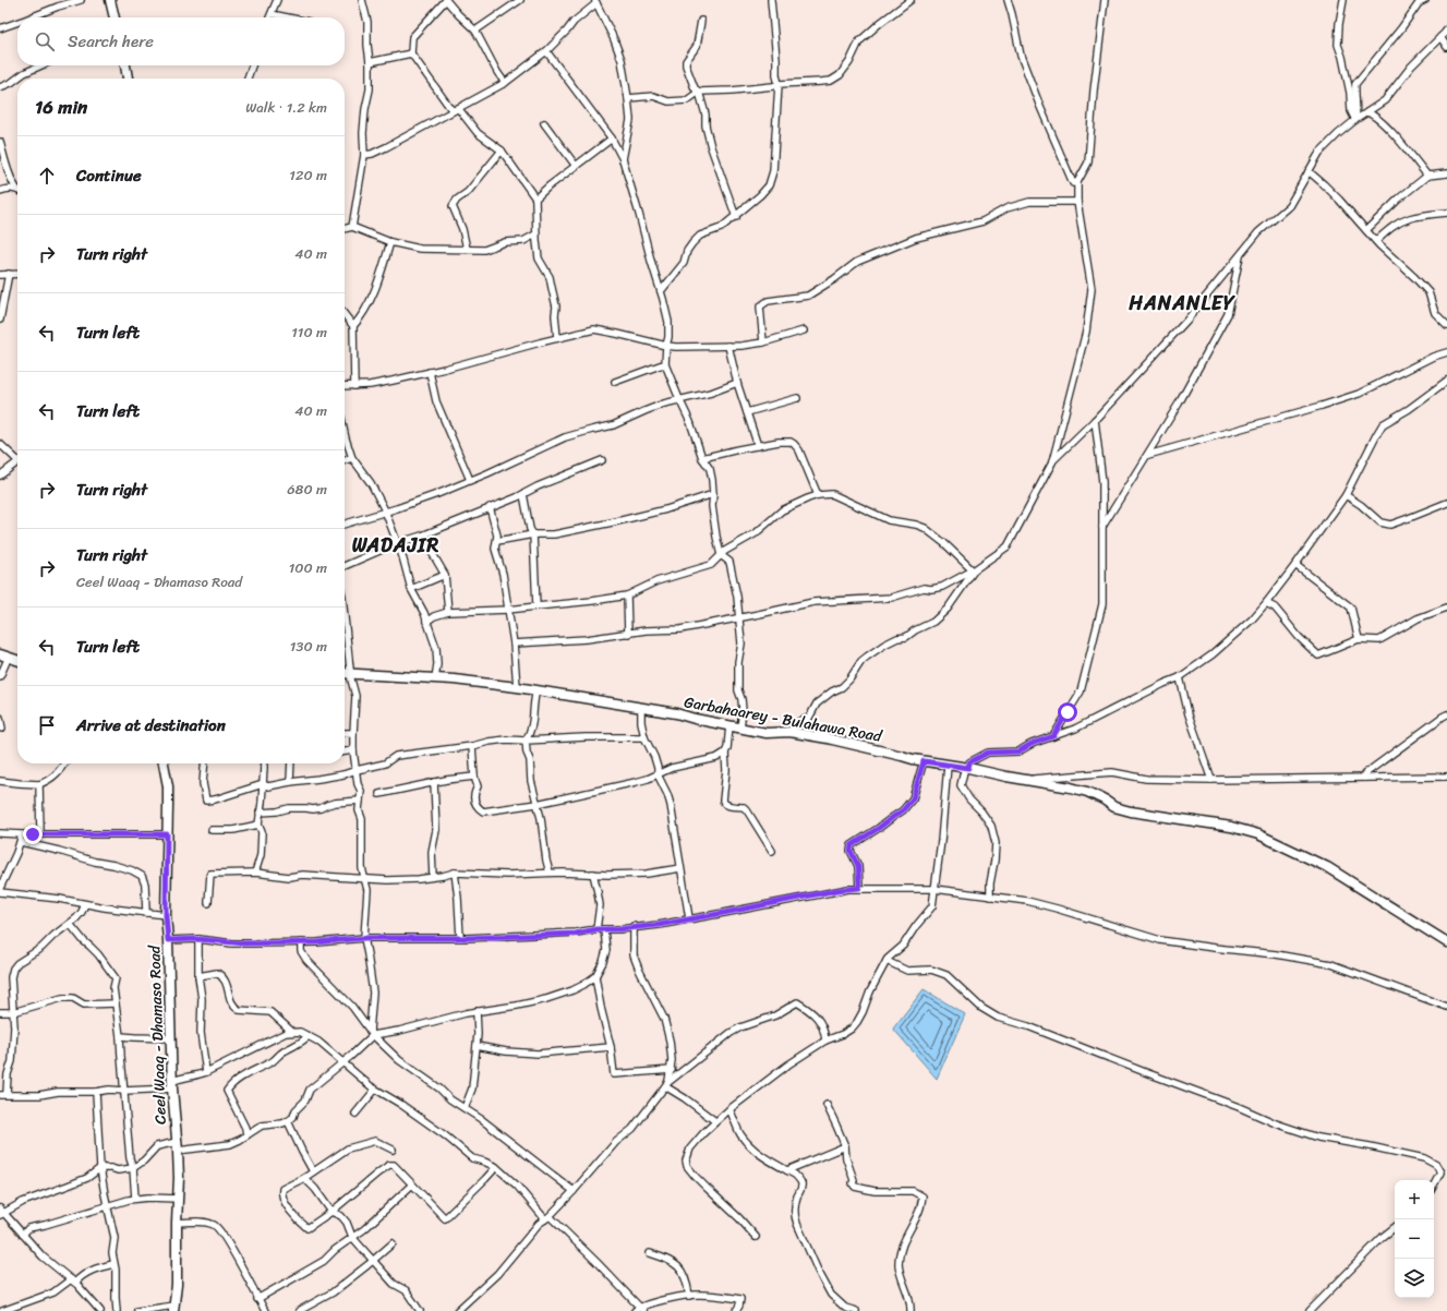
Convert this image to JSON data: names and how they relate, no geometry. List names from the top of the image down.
{
  "streets": {
    "main road": ["Garbahaarey - Bulahawa Road", "Ceel Waaq - Dhamaso Road"]
  },
  "districts": ["HANANLEY", "WADAJIR"],
  "page": {
    "search": "Search here",
    "heading": ["16 min", "Walk · 1.2 km"],
    "list": [
      ["Continue", "120 m"],
      ["Turn right", "40 m"],
      ["Turn left", "110 m"],
      ["Turn left", "40 m"],
      ["Turn right", "680 m"],
      ["Turn right", "Ceel Waaq - Dhamaso Road", "100 m"],
      ["Turn left", "130 m"],
      "Arrive at destination"
    ],
    "map_buttons": ["+", "−"]
  }
}
